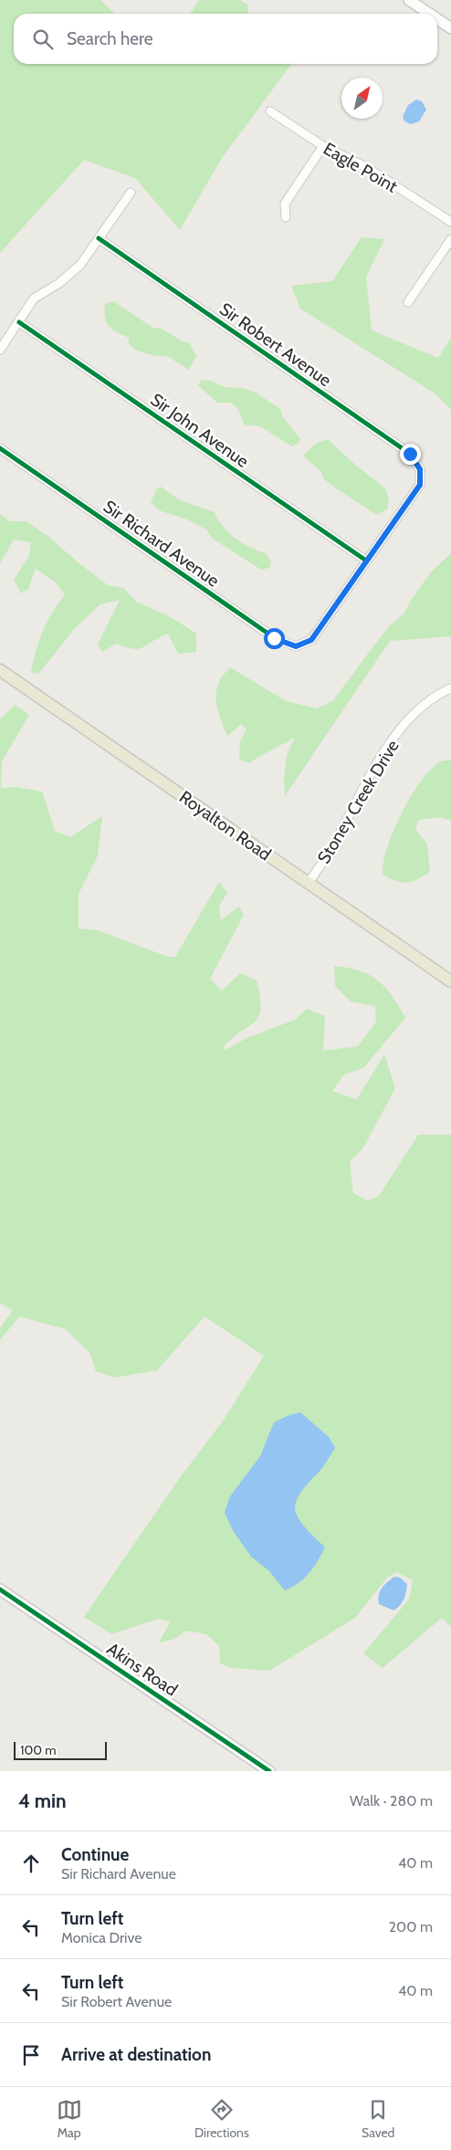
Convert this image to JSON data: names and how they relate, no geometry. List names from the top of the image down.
{
  "streets": {
    "main road": ["Royalton Road"],
    "street": [
      "Eagle Point",
      "Sir Robert Avenue",
      "Sir John Avenue",
      "Sir Richard Avenue",
      "Stoney Creek Drive",
      "Akins Road"
    ]
  },
  "crossings": [
    ["Sir Robert Avenue", "Sir John Avenue"],
    ["Sir Robert Avenue", "Sir Richard Avenue"],
    ["Sir John Avenue", "Sir Richard Avenue"],
    ["Stoney Creek Drive", "Royalton Road"]
  ],
  "scale_bar": "100 m",
  "north": "top right",
  "page": {
    "search": "Search here",
    "scale": "100 m",
    "heading": ["4 min", "Walk · 280 m"],
    "list": [
      ["Continue", "Sir Richard Avenue", "40 m"],
      ["Turn left", "Monica Drive", "200 m"],
      ["Turn left", "Sir Robert Avenue", "40 m"],
      "Arrive at destination"
    ],
    "nav": ["Map", "Directions", "Saved"]
  }
}
